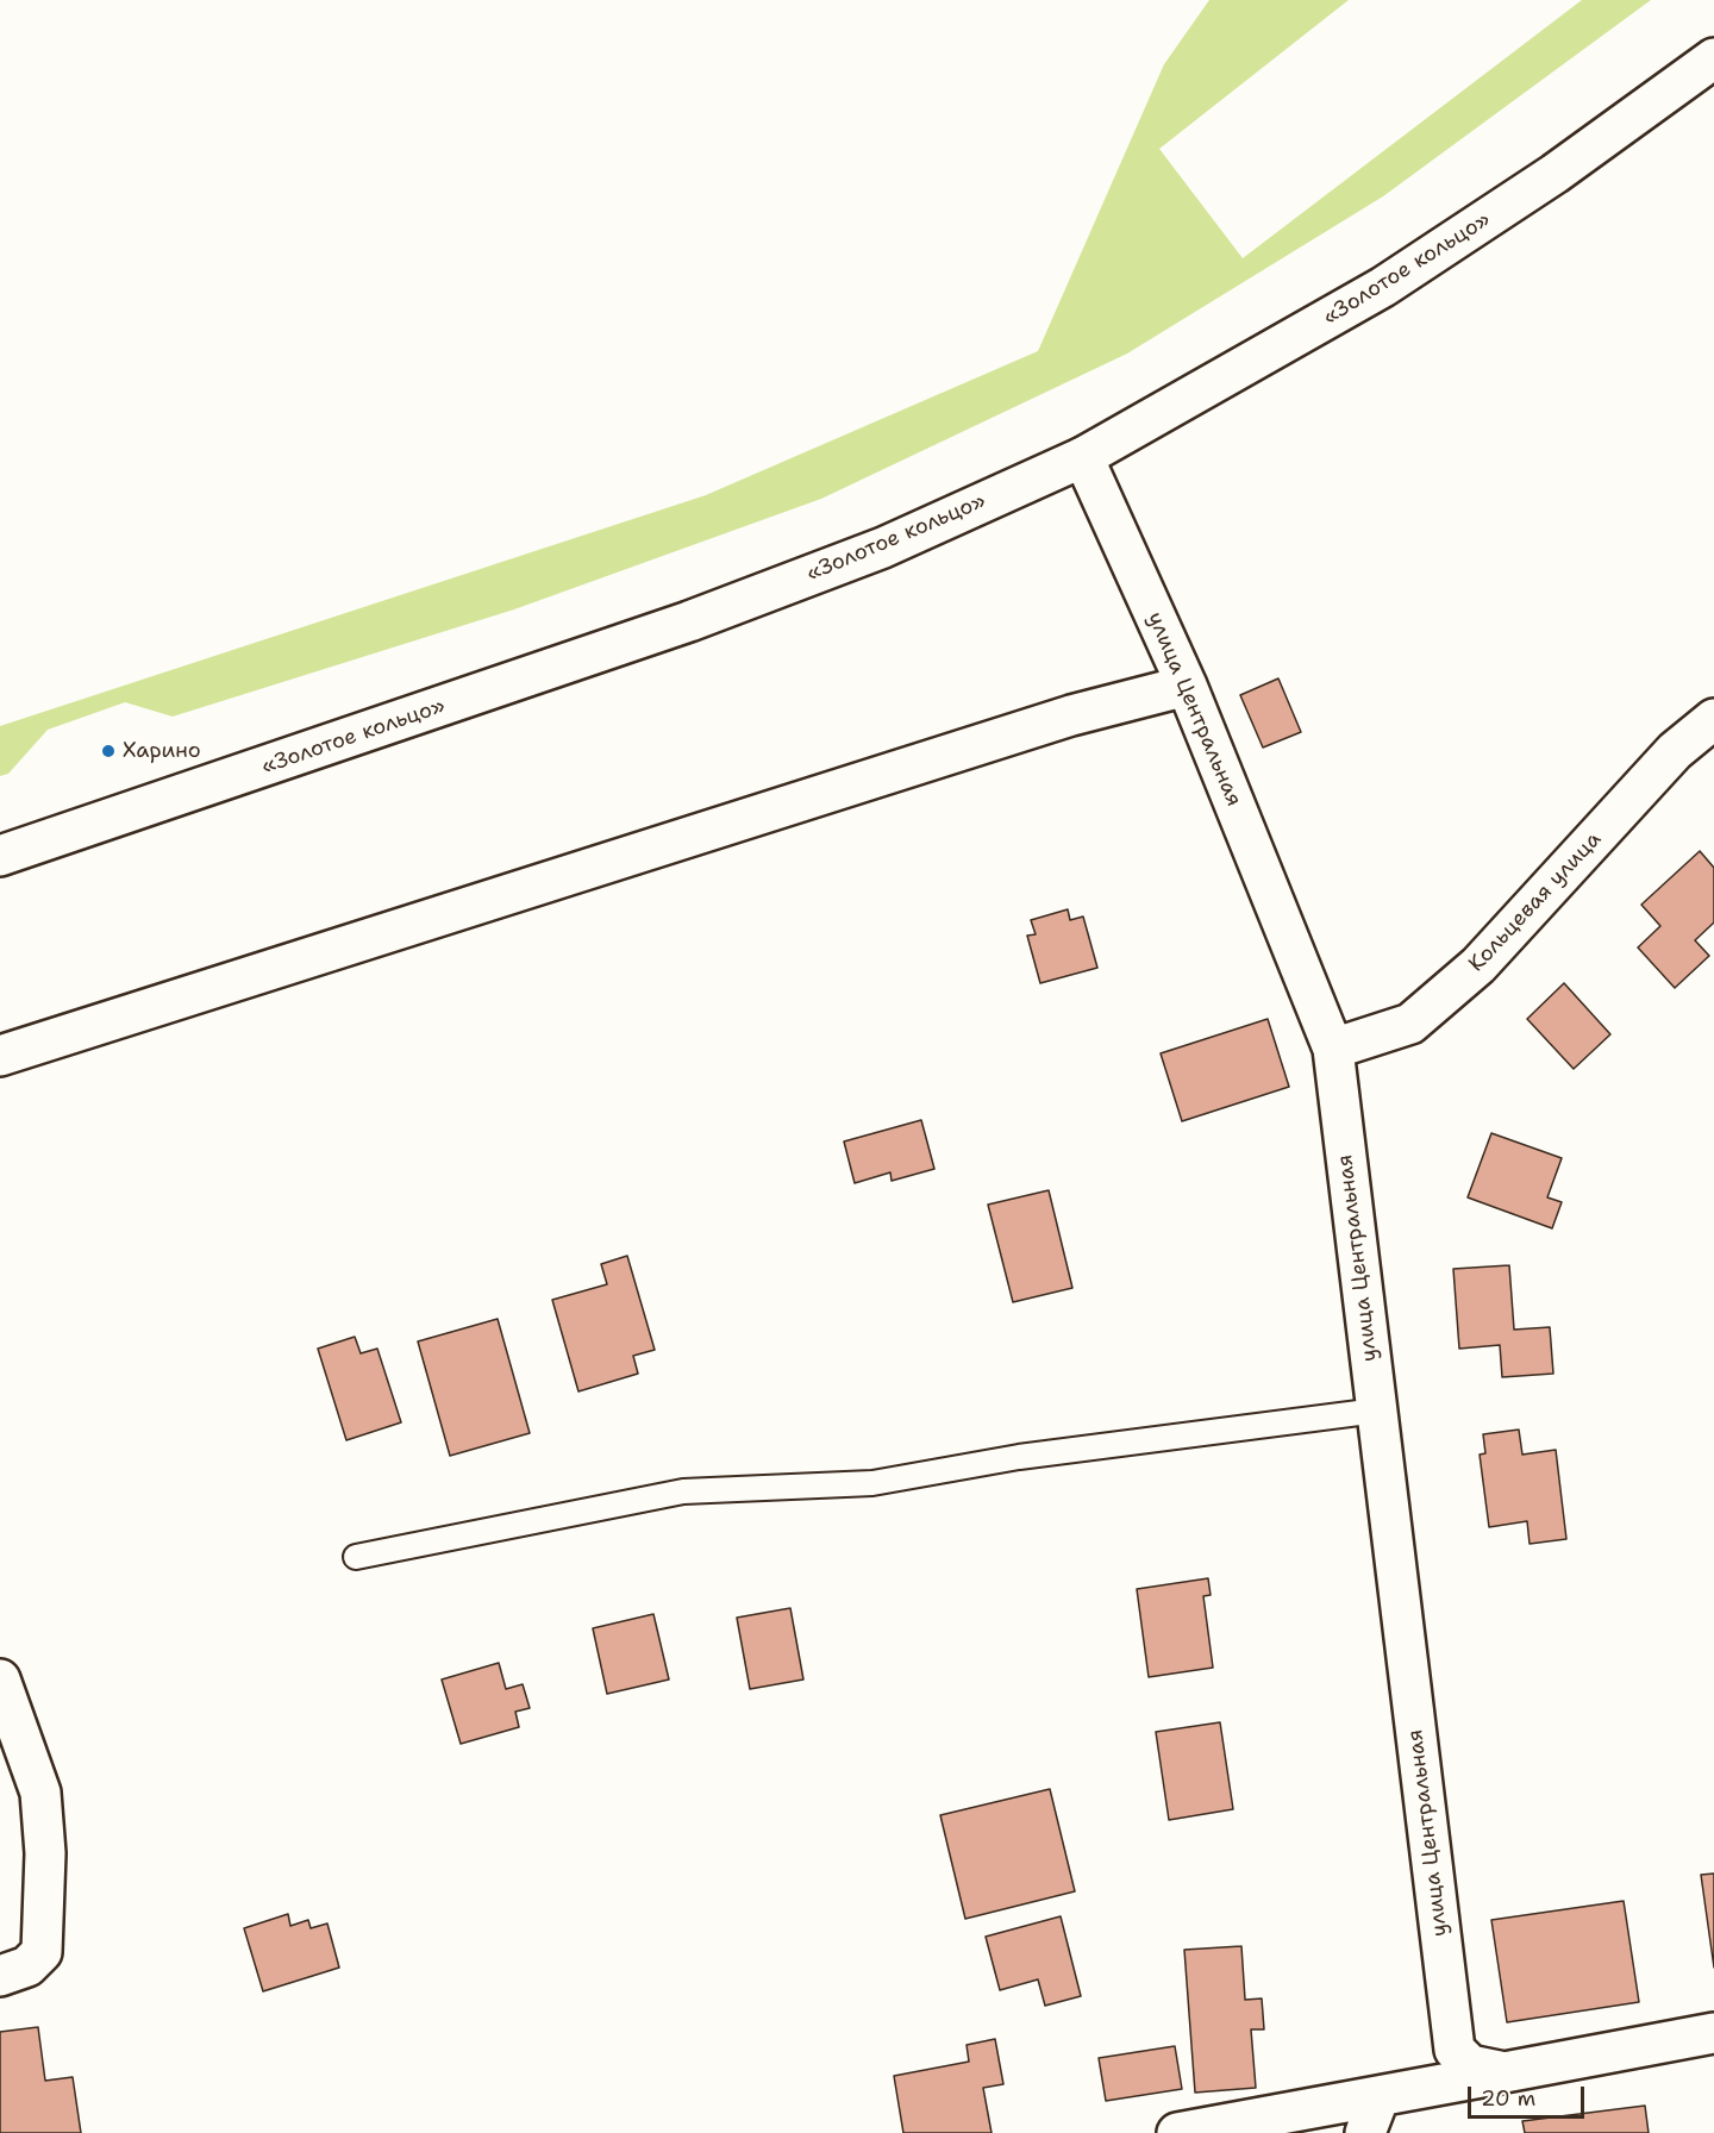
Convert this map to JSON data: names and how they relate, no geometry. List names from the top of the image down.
{
  "streets": {
    "main road": ["«Золотое кольцо»", "улица Центральная", "Кольцевая улица"]
  },
  "crossings": [
    ["«Золотое кольцо»", "улица Центральная"],
    ["улица Центральная", "Кольцевая улица"]
  ],
  "places": ["Харино"],
  "scale_bar": "20 m"
}
